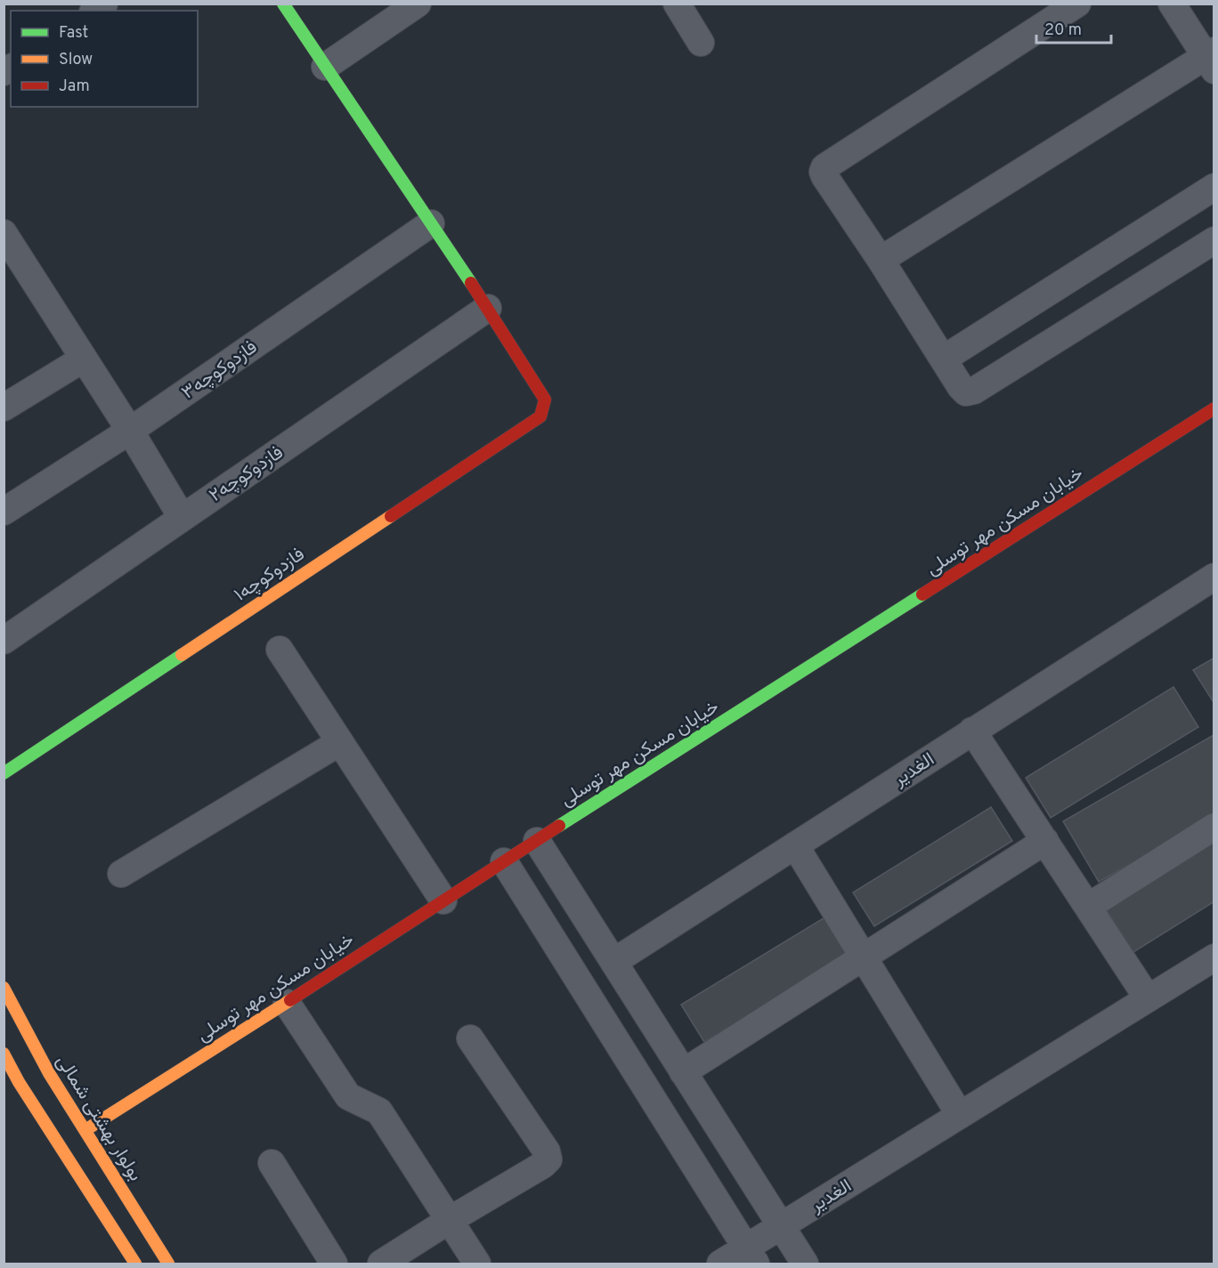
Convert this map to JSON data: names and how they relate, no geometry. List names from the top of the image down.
{
  "streets": {
    "street": [
      "فازدوکوچه۳",
      "فازدوکوچه۲",
      "خیابان مسکن مهر توسلی",
      "فازدوکوچه۱",
      "الغدیر",
      "بولوار بهشتی شمالی"
    ]
  },
  "crossings": [
    ["فازدوکوچه۲", "فازدوکوچه۱"],
    ["خیابان مسکن مهر توسلی", "بولوار بهشتی شمالی"]
  ],
  "legend": ["Fast", "Slow", "Jam"],
  "scale_bar": "20 m"
}
